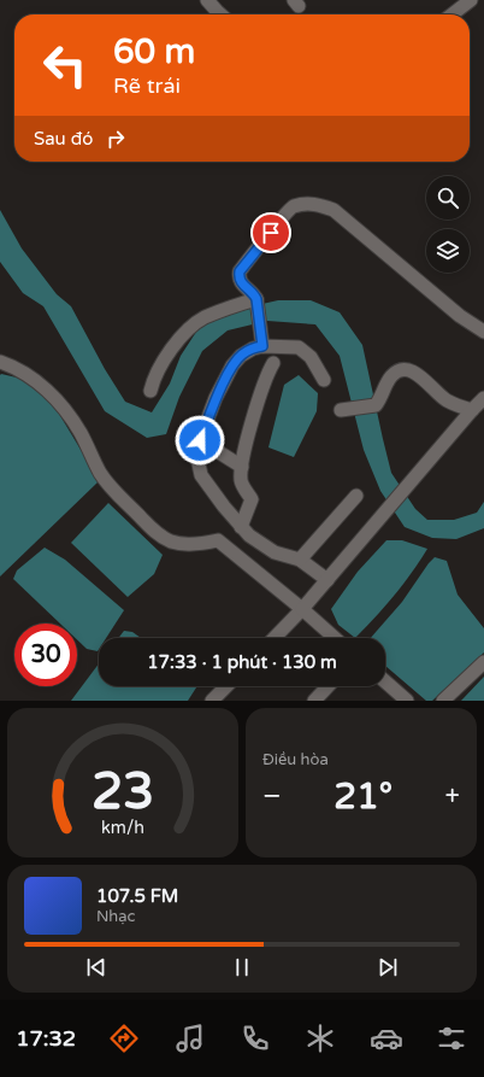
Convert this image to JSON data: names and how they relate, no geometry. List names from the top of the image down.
{
  "page": {
    "turn": ["60 m", "Rẽ trái"],
    "then": "Sau đó",
    "limit": "30",
    "trip": "17:33 · 1 phút · 130 m",
    "tile": "Điều hòa",
    "heat": ["−", "21°", "+"],
    "song": ["107.5 FM", "Nhạc"],
    "tabs": "17:32",
    "gauge": ["23", "km/h"]
  }
}
